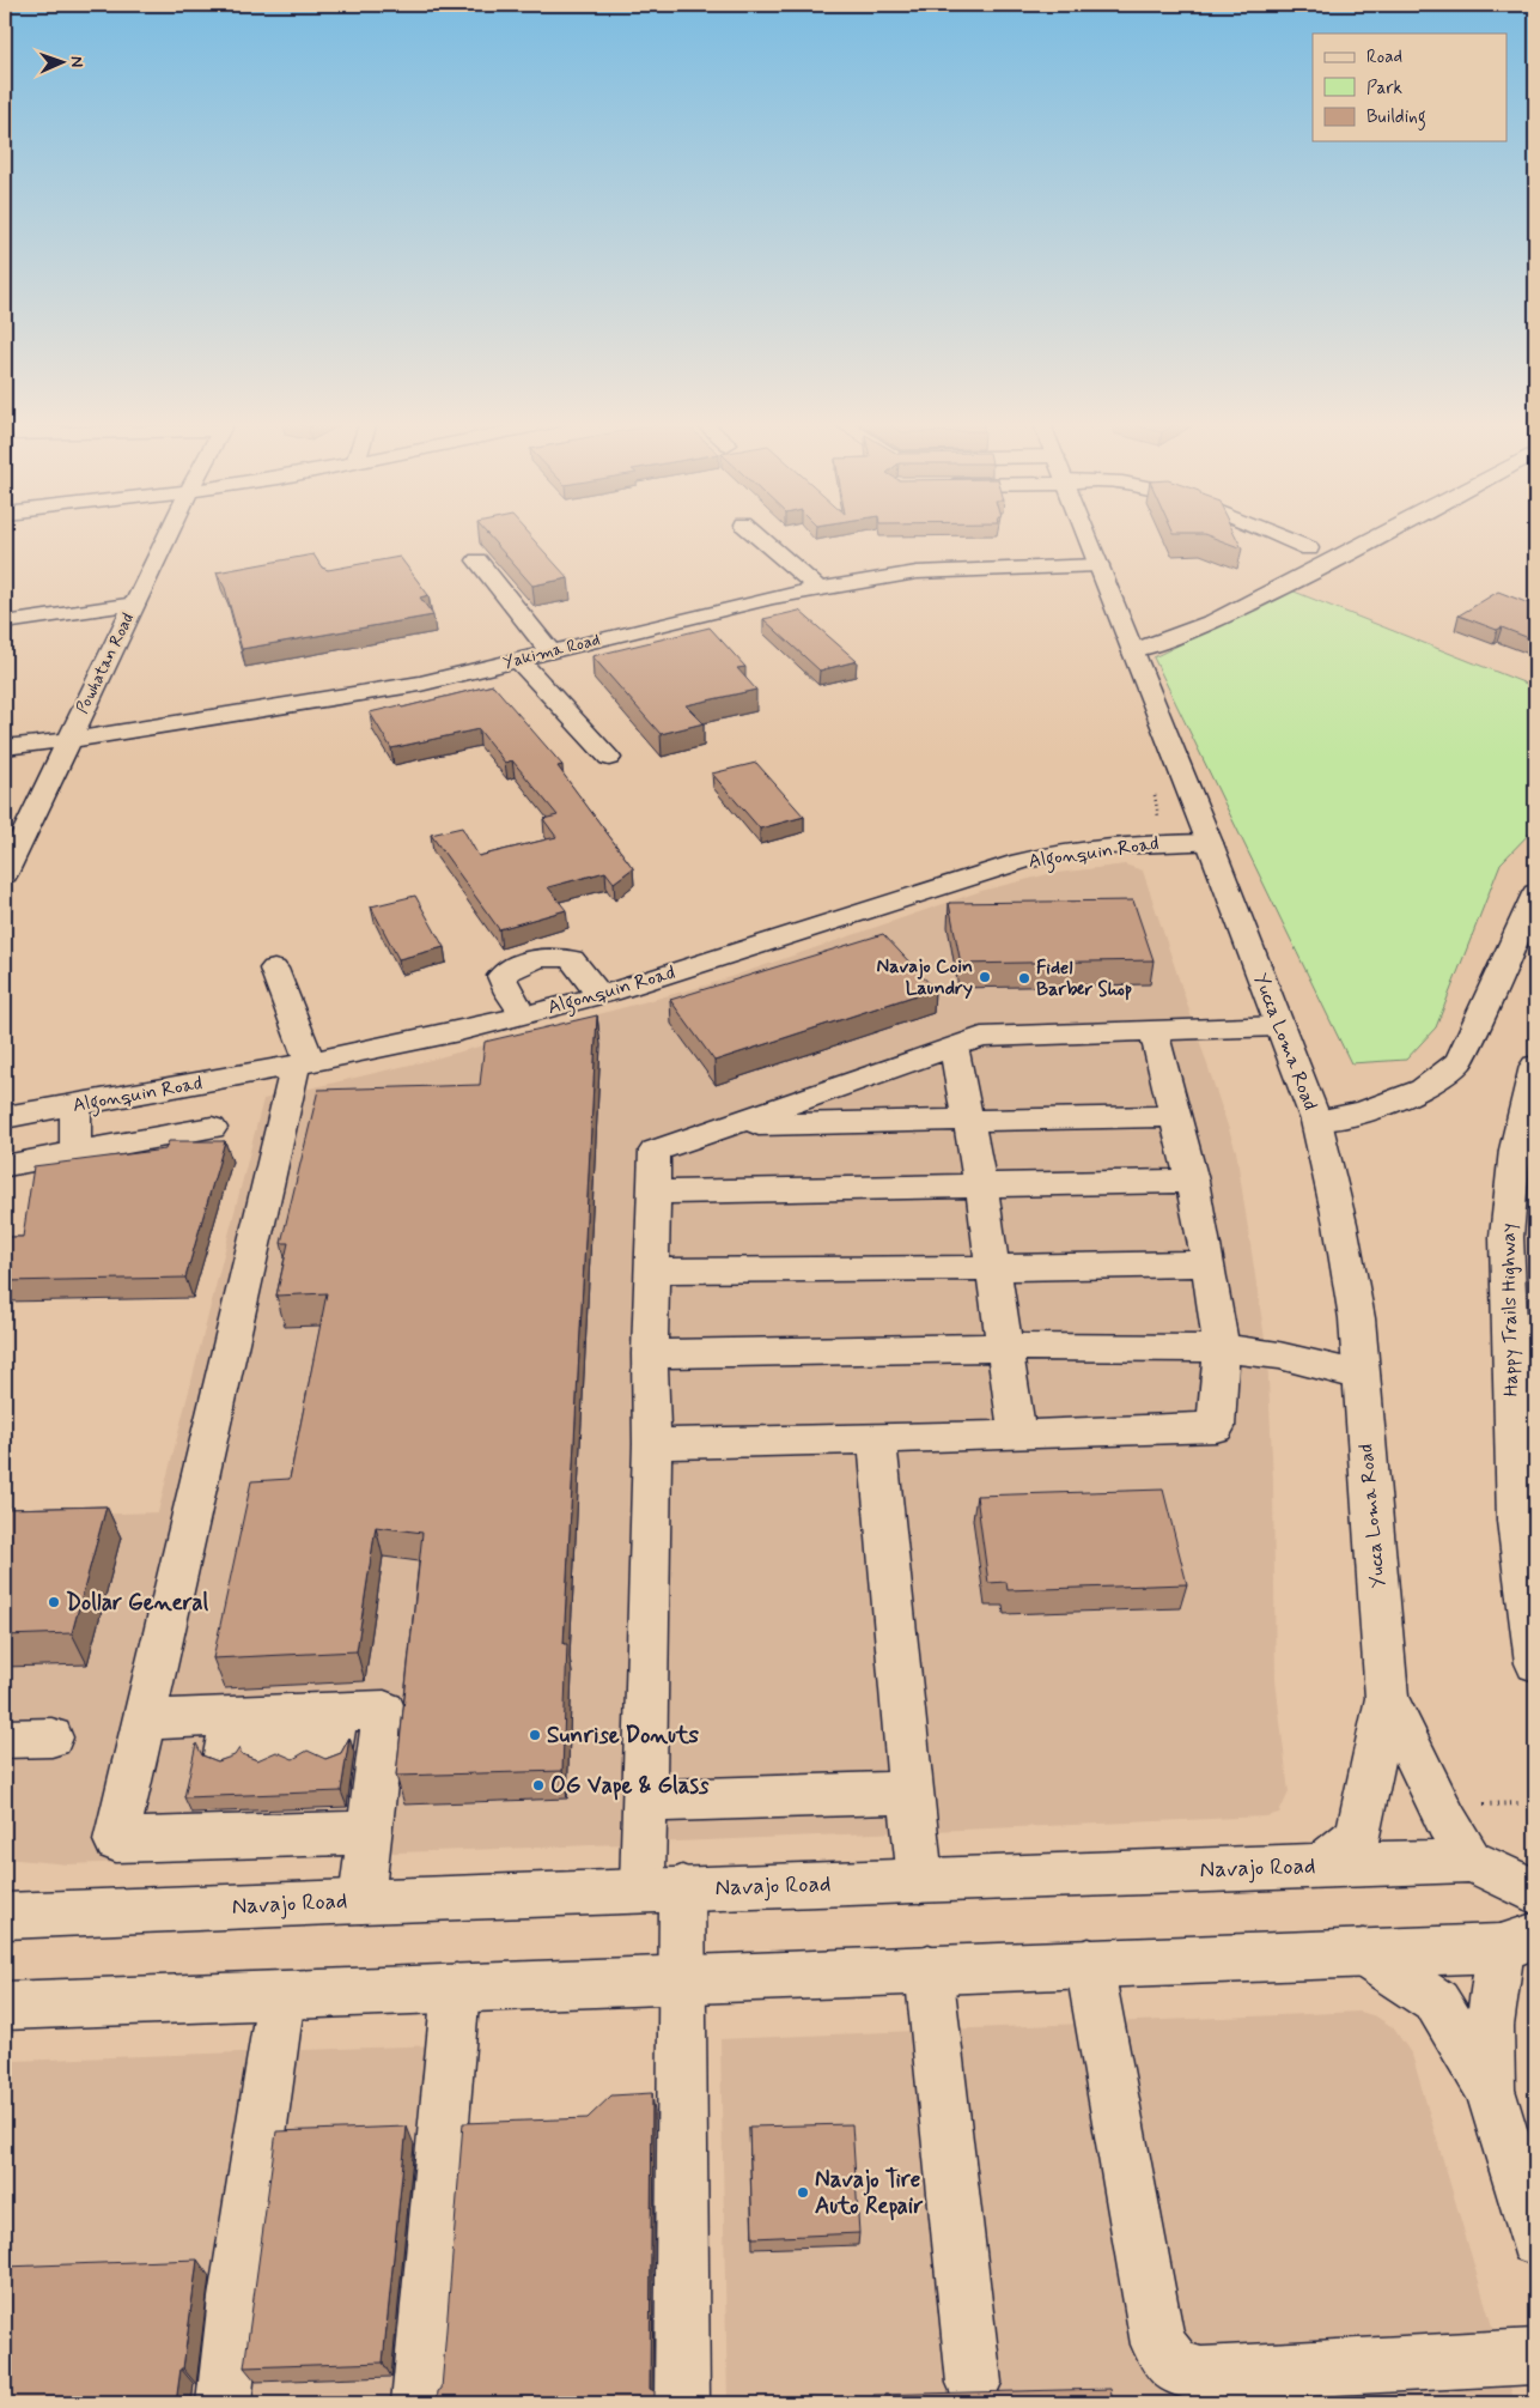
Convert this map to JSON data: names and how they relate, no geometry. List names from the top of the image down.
{
  "streets": {
    "street": [
      "Yakima Road",
      "Powhatan Road",
      "Algonquin Road",
      "Yucca Loma Road",
      "Happy Trails Highway",
      "Navajo Road"
    ]
  },
  "crossings": [
    ["Yakima Road", "Powhatan Road"],
    ["Yakima Road", "Yucca Loma Road"],
    ["Algonquin Road", "Yucca Loma Road"]
  ],
  "places": [
    "Navajo Coin Laundry",
    "Fidel Barber Shop",
    "Dollar General",
    "Sunrise Donuts",
    "OG Vape & Glass",
    "Navajo Tire Auto Repair"
  ],
  "legend": ["Road", "Park", "Building"],
  "north": "right"
}
